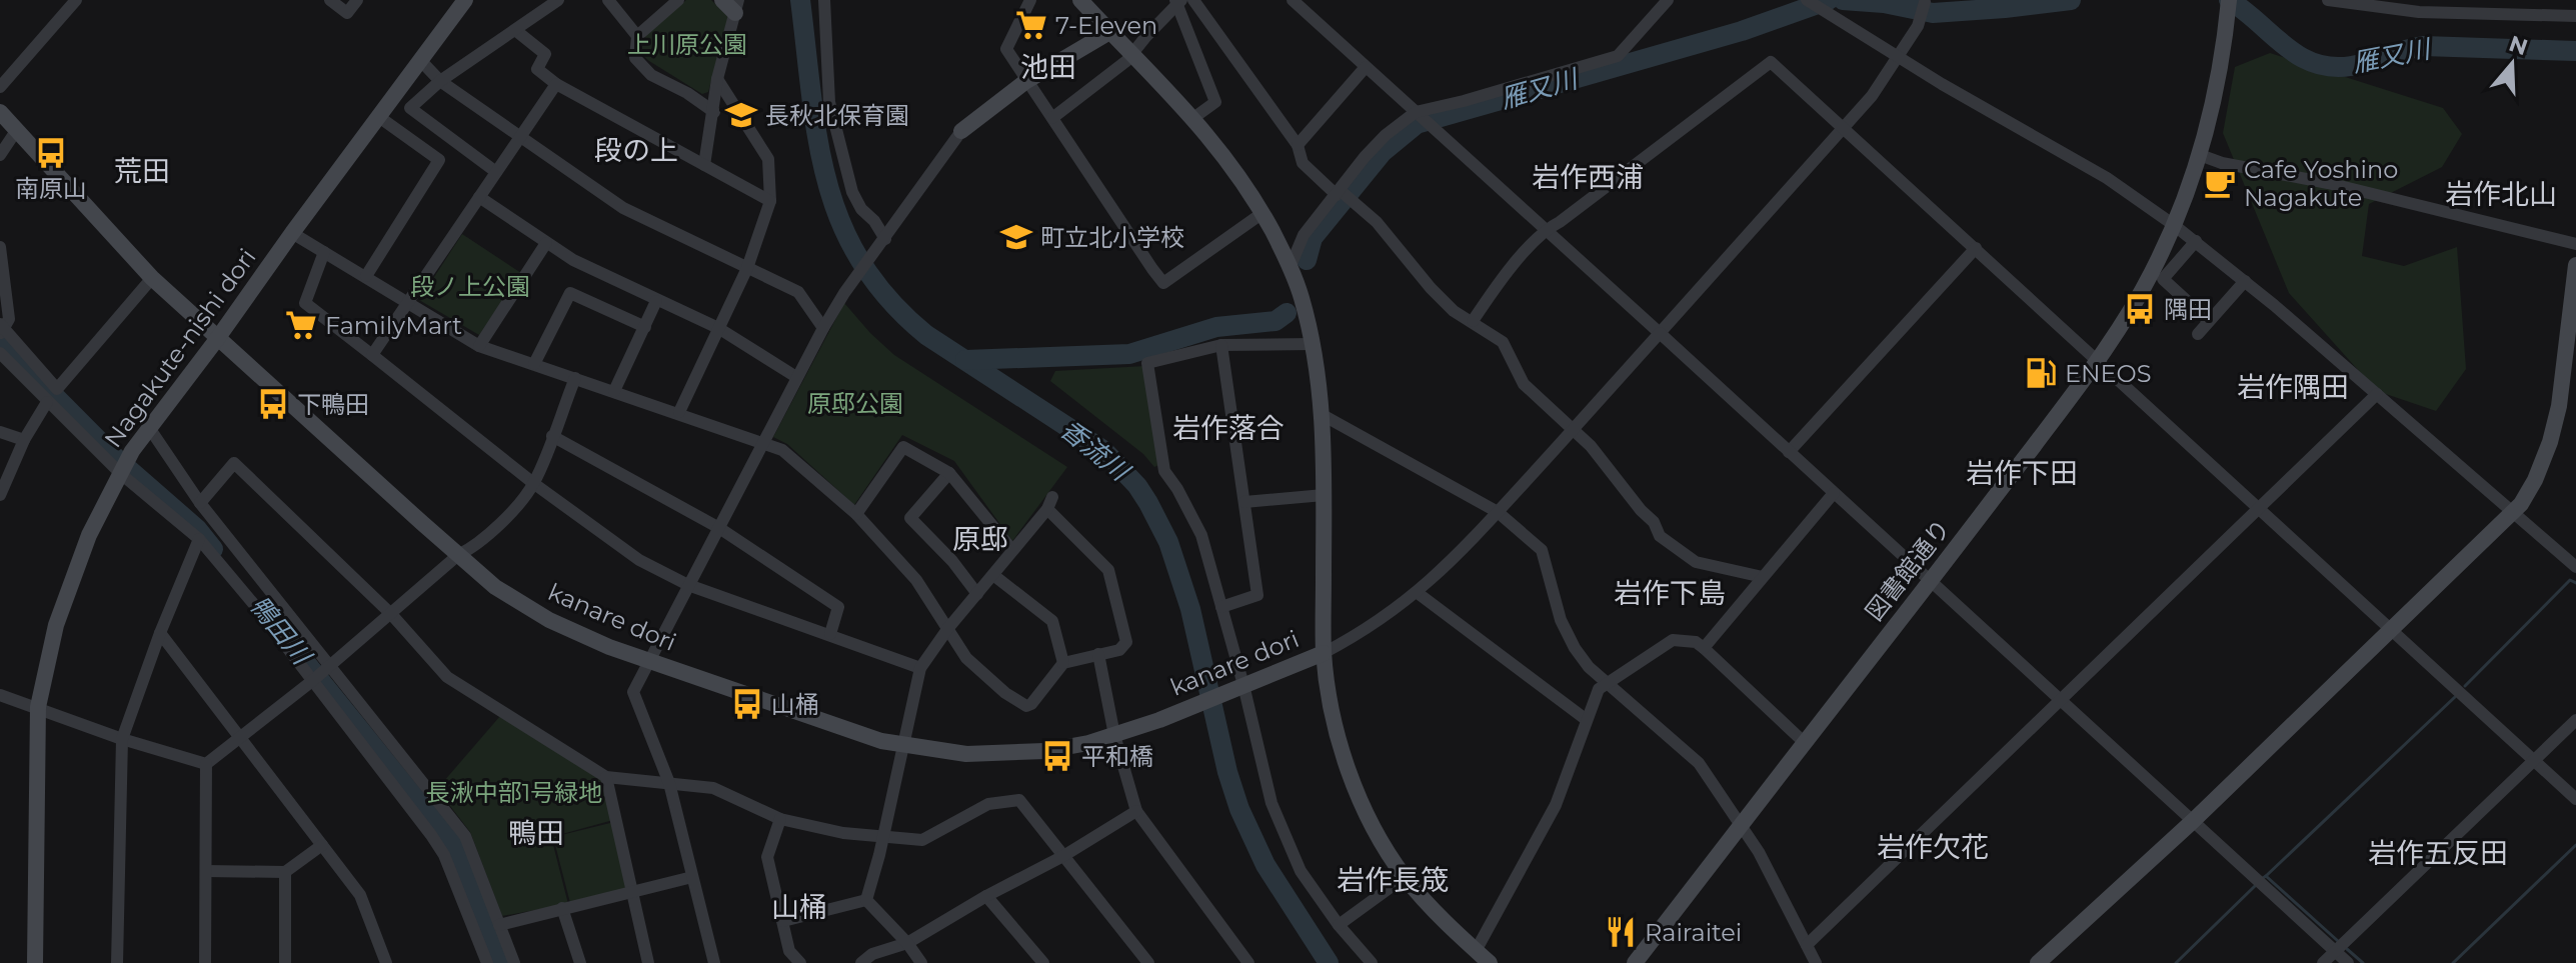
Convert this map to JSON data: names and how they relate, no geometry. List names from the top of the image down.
{
  "streets": {
    "street": ["Nagakute-nishi dori", "図書館通り", "kanare dori"]
  },
  "crossings": [
    ["Nagakute-nishi dori", "kanare dori"]
  ],
  "districts": [
    "池田",
    "段の上",
    "荒田",
    "岩作西浦",
    "岩作北山",
    "岩作隅田",
    "岩作落合",
    "岩作下田",
    "原邸",
    "岩作下島",
    "鴨田",
    "岩作欠花",
    "岩作五反田",
    "岩作長筬",
    "山桶"
  ],
  "water": ["雁又川", "香流川", "鴨田川"],
  "parks": [
    "上川原公園",
    "段ノ上公園",
    "原邸公園",
    "長湫中部1号緑地"
  ],
  "places": {
    "supermarket": ["7-Eleven", "FamilyMart"],
    "school or university": ["長秋北保育園", "町立北小学校"],
    "bus stop": [
      "南原山",
      "隅田",
      "下鴨田",
      "山桶",
      "平和橋"
    ],
    "cafe": ["Cafe Yoshino Nagakute"],
    "fuel station": ["ENEOS"],
    "restaurant": ["Rairaitei"]
  },
  "north": "top"
}
